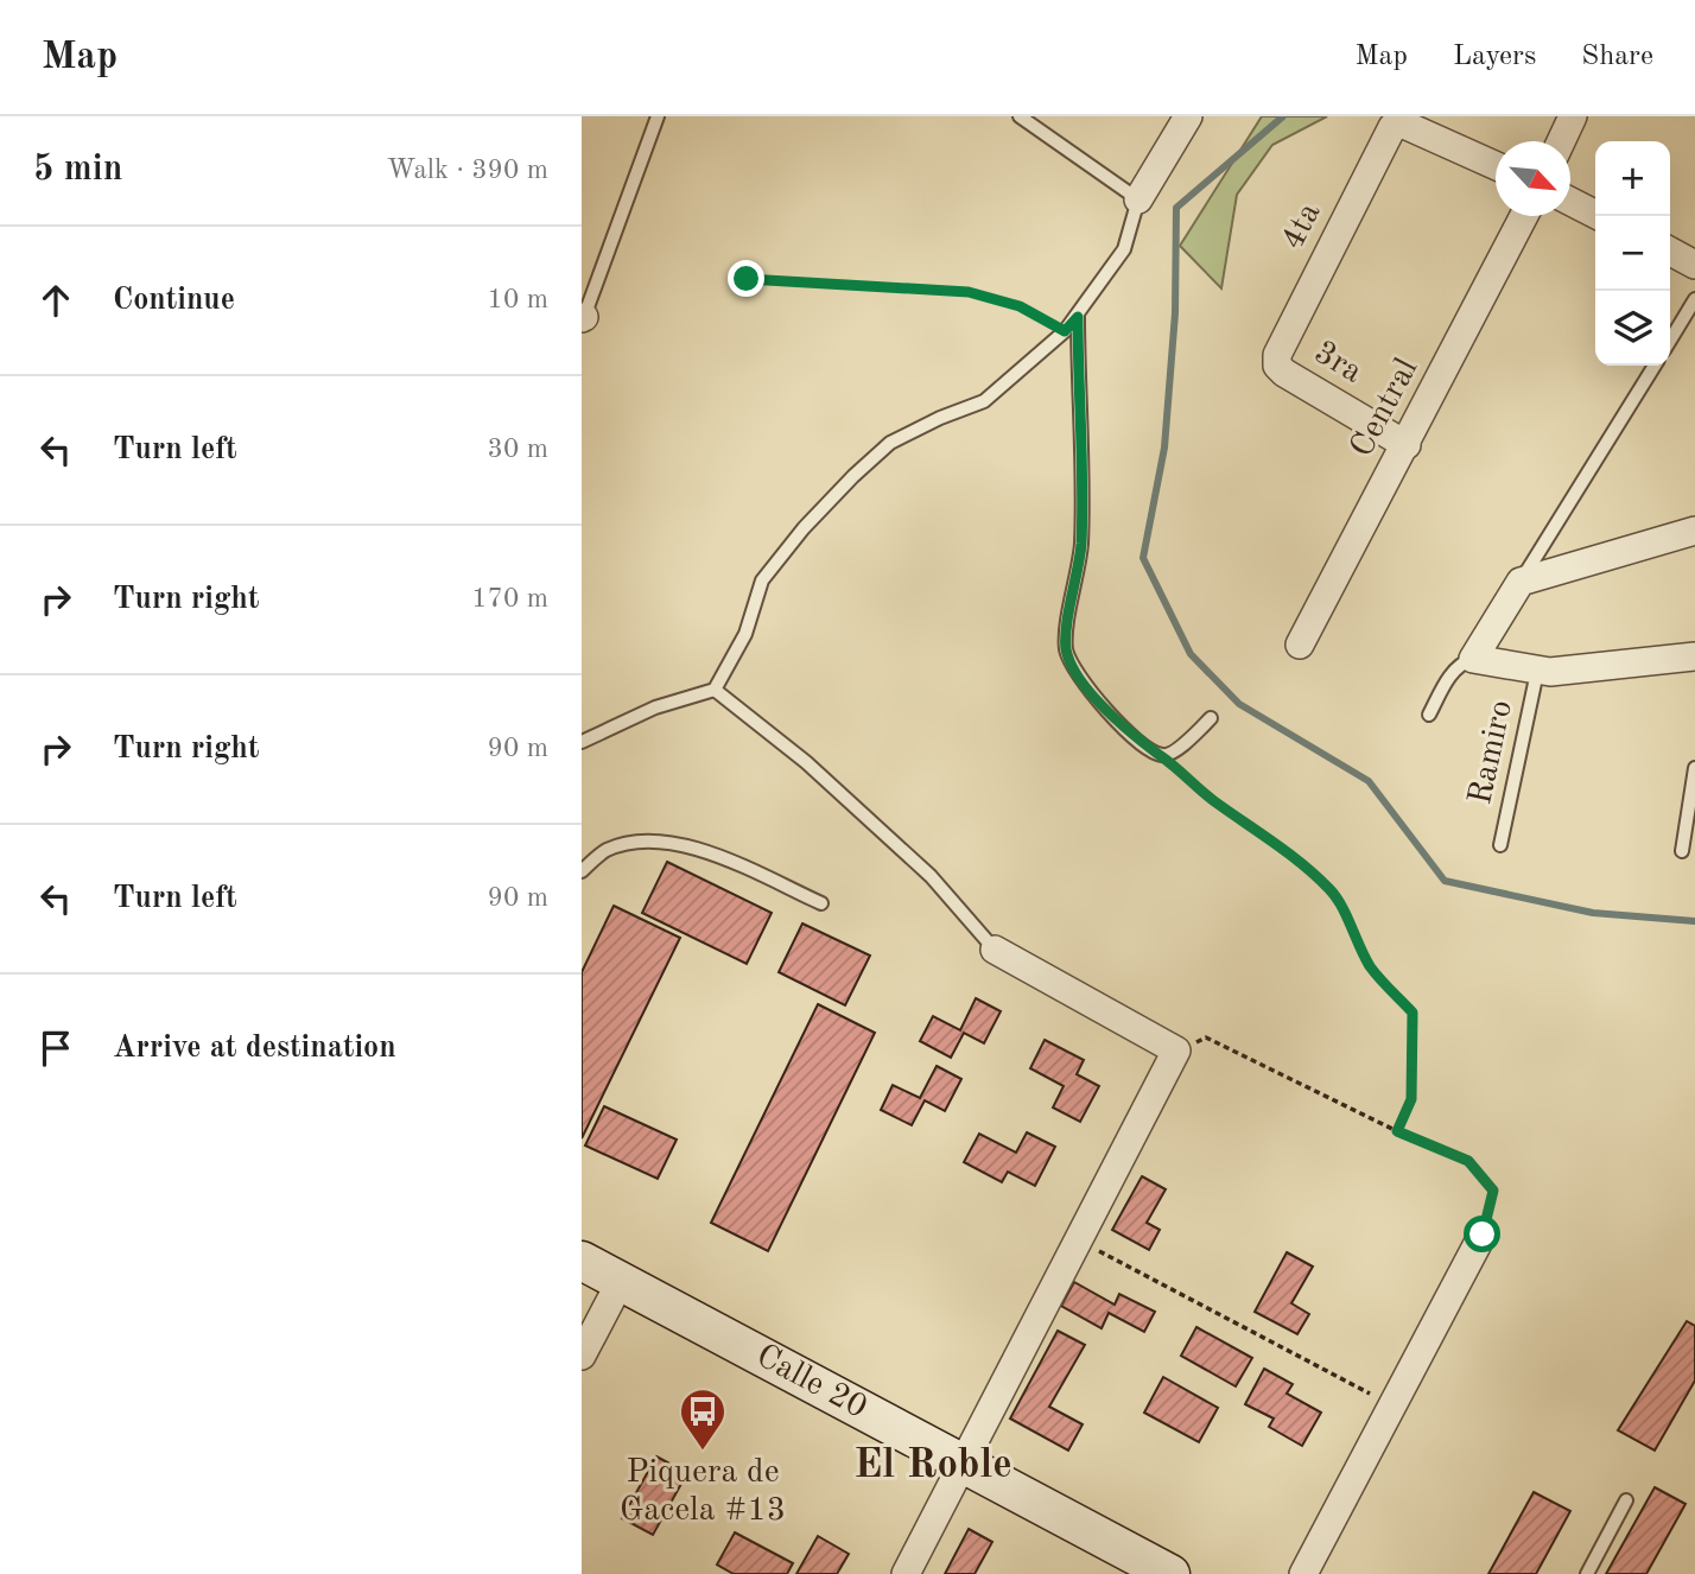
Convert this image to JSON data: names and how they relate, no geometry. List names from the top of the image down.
{
  "streets": {
    "street": [
      "4ta",
      "3ra",
      "Central",
      "Calle 20"
    ],
    "lane": ["Ramiro"]
  },
  "crossings": [
    ["4ta", "3ra"],
    ["3ra", "Central"]
  ],
  "districts": ["El Roble"],
  "places": {
    "bus stop": ["Piquera de Gacela #13"]
  },
  "north": "bottom right",
  "page": {
    "header": "Map",
    "nav": ["Map", "Layers", "Share"],
    "heading": ["5 min", "Walk · 390 m"],
    "map_buttons": ["+", "−"],
    "list": [
      ["Continue", "10 m"],
      ["Turn left", "30 m"],
      ["Turn right", "170 m"],
      ["Turn right", "90 m"],
      ["Turn left", "90 m"],
      "Arrive at destination"
    ]
  }
}
